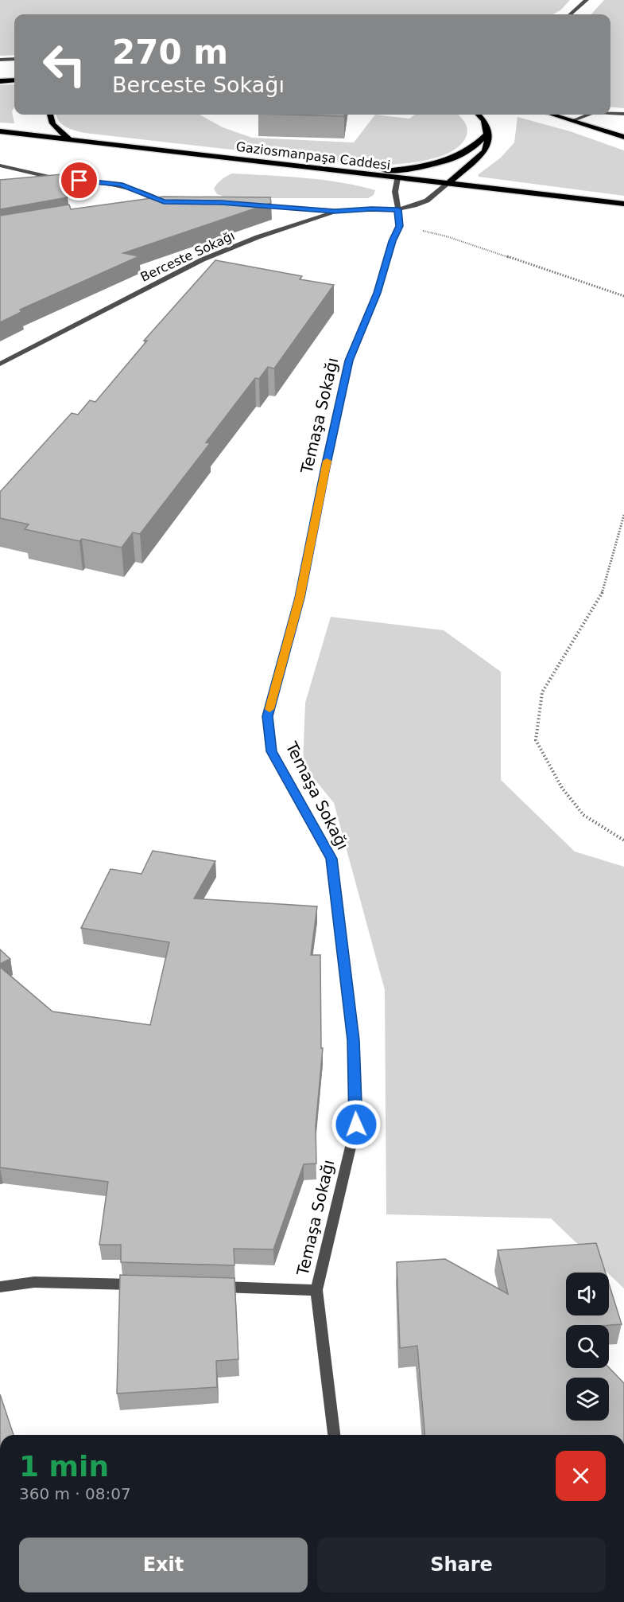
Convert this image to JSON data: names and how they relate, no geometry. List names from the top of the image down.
{
  "streets": {
    "main road": ["Gaziosmanpaşa Caddesi"],
    "street": ["Berceste Sokağı", "Temaşa Sokağı"]
  },
  "crossings": [
    ["Gaziosmanpaşa Caddesi", "Berceste Sokağı"],
    ["Gaziosmanpaşa Caddesi", "Temaşa Sokağı"],
    ["Berceste Sokağı", "Temaşa Sokağı"]
  ],
  "page": {
    "turn": ["270 m", "Berceste Sokağı"],
    "heading": ["1 min", "360 m · 08:07"],
    "buttons": ["Exit", "Share"]
  }
}
